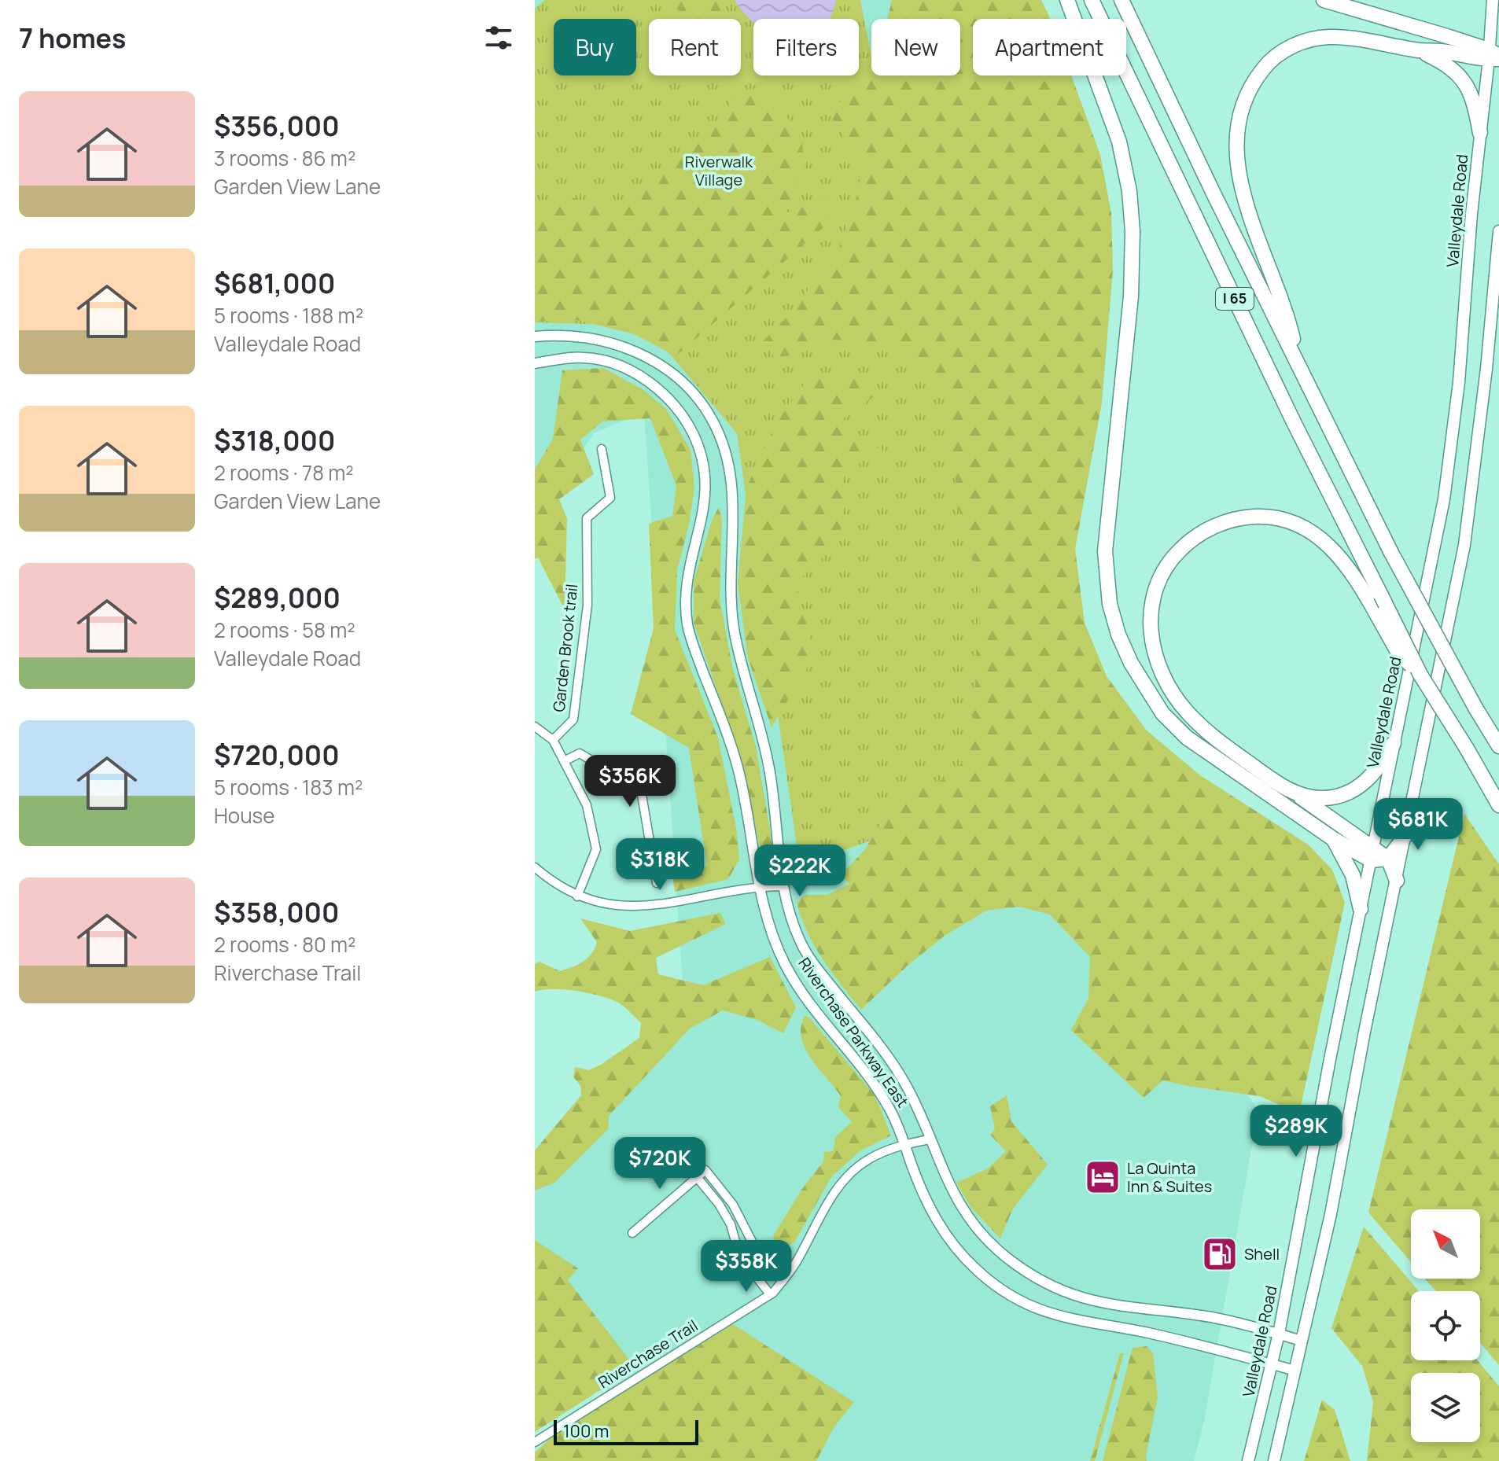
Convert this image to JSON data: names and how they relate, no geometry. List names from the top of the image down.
{
  "streets": {
    "highway": ["I 65"],
    "main road": ["Valleydale Road"],
    "street": ["Garden Brook trail", "Riverchase Parkway East", "Riverchase Trail"]
  },
  "crossings": [
    ["Valleydale Road", "Riverchase Parkway East"],
    ["Riverchase Parkway East", "Riverchase Trail"]
  ],
  "parks": ["Riverwalk Village"],
  "places": {
    "hotel": ["La Quinta Inn & Suites"],
    "fuel station": ["Shell"]
  },
  "scale_bar": "100 m",
  "north": "top left",
  "page": {
    "heading": "7 homes",
    "chip": [
      "Buy",
      "Rent",
      "Filters",
      "New",
      "Apartment"
    ],
    "list": [
      {
        "name": "$356,000",
        "note": "3 rooms · 86 m² · Garden View Lane"
      },
      {
        "name": "$681,000",
        "note": "5 rooms · 188 m² · Valleydale Road"
      },
      {
        "name": "$318,000",
        "note": "2 rooms · 78 m² · Garden View Lane"
      },
      {
        "name": "$289,000",
        "note": "2 rooms · 58 m² · Valleydale Road"
      },
      {
        "name": "$720,000",
        "note": "5 rooms · 183 m² · House"
      },
      {
        "name": "$358,000",
        "note": "2 rooms · 80 m² · Riverchase Trail"
      }
    ],
    "price": [
      "$356K",
      "$681K",
      "$318K",
      "$222K",
      "$289K",
      "$720K",
      "$358K"
    ],
    "scale": "100 m"
  }
}
